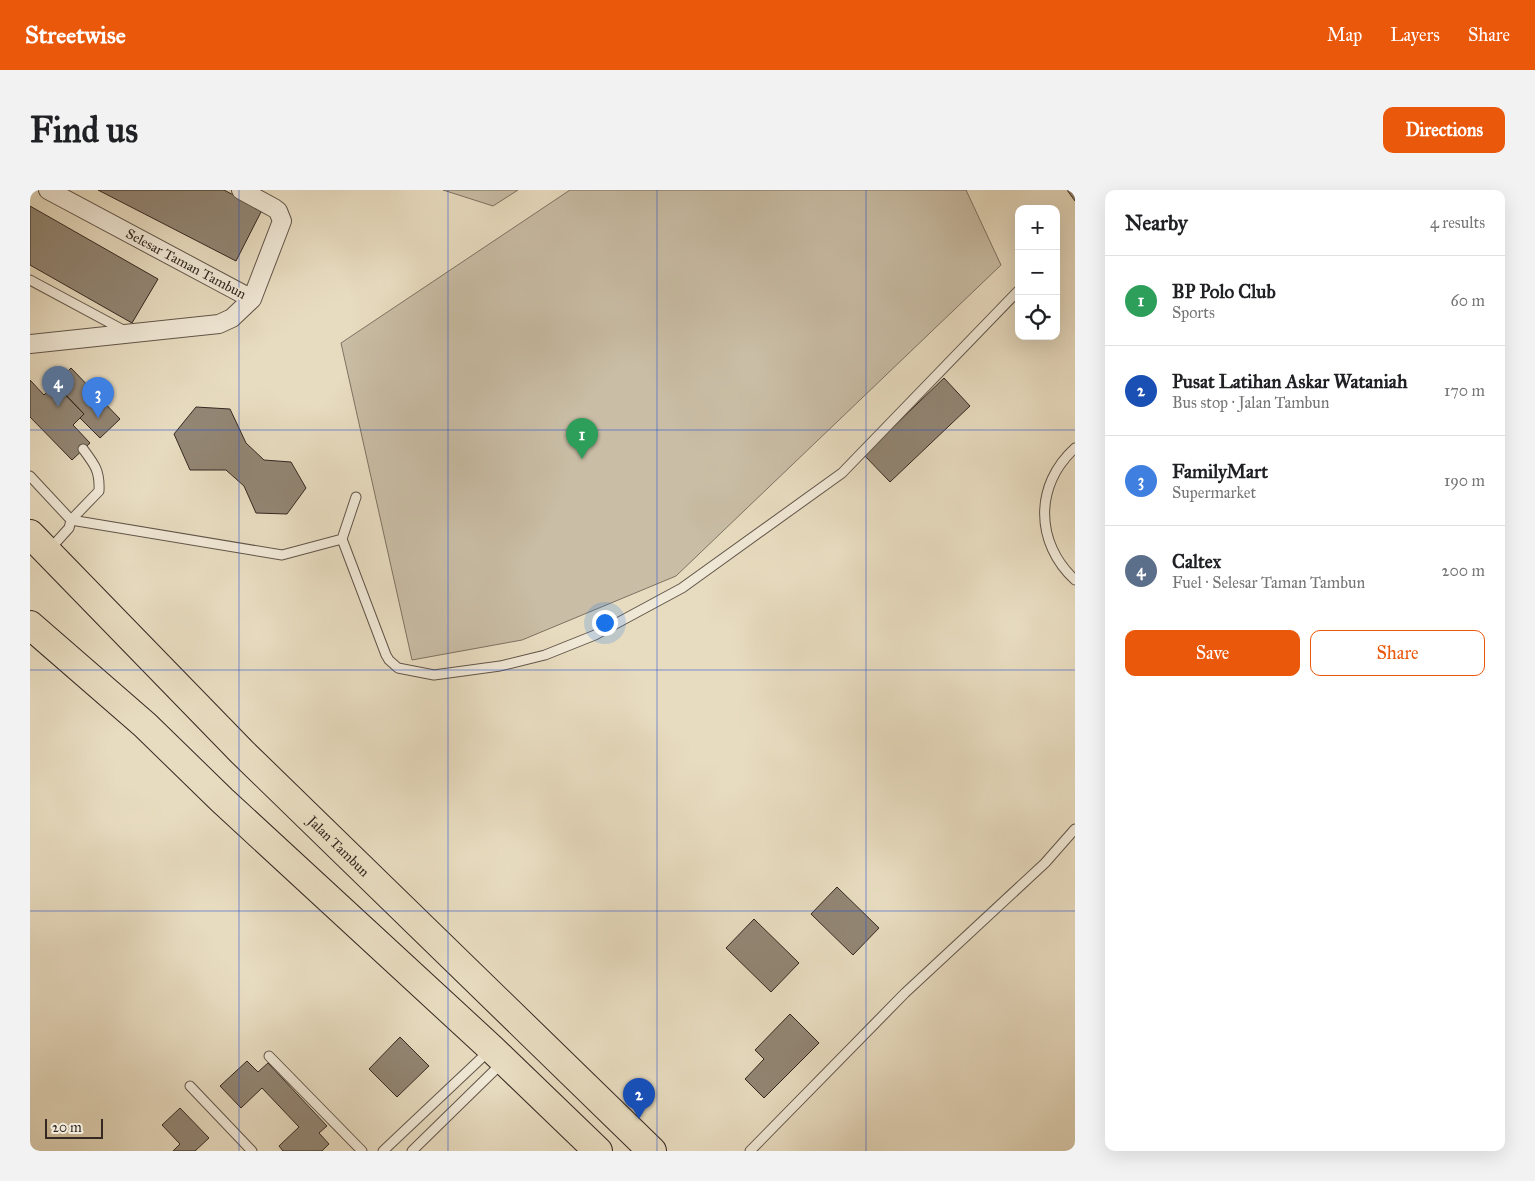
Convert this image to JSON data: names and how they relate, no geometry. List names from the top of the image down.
{
  "streets": {
    "main road": ["Jalan Tambun"],
    "street": ["Selesar Taman Tambun"]
  },
  "scale_bar": "20 m",
  "page": {
    "header": "Streetwise",
    "nav": ["Map", "Layers", "Share"],
    "buttons": [
      "Directions",
      ["Save", "Share"]
    ],
    "title": "Find us",
    "heading": ["Nearby", "4 results"],
    "map_buttons": ["+", "−"],
    "list": [
      {
        "mark": "1",
        "name": "BP Polo Club",
        "note": "Sports",
        "value": "60 m"
      },
      {
        "mark": "2",
        "name": "Pusat Latihan Askar Wataniah",
        "note": "Bus stop · Jalan Tambun",
        "value": "170 m"
      },
      {
        "mark": "3",
        "name": "FamilyMart",
        "note": "Supermarket",
        "value": "190 m"
      },
      {
        "mark": "4",
        "name": "Caltex",
        "note": "Fuel · Selesar Taman Tambun",
        "value": "200 m"
      }
    ],
    "pins": [
      "4",
      "3",
      "1",
      "2"
    ],
    "scale": "20 m"
  }
}
